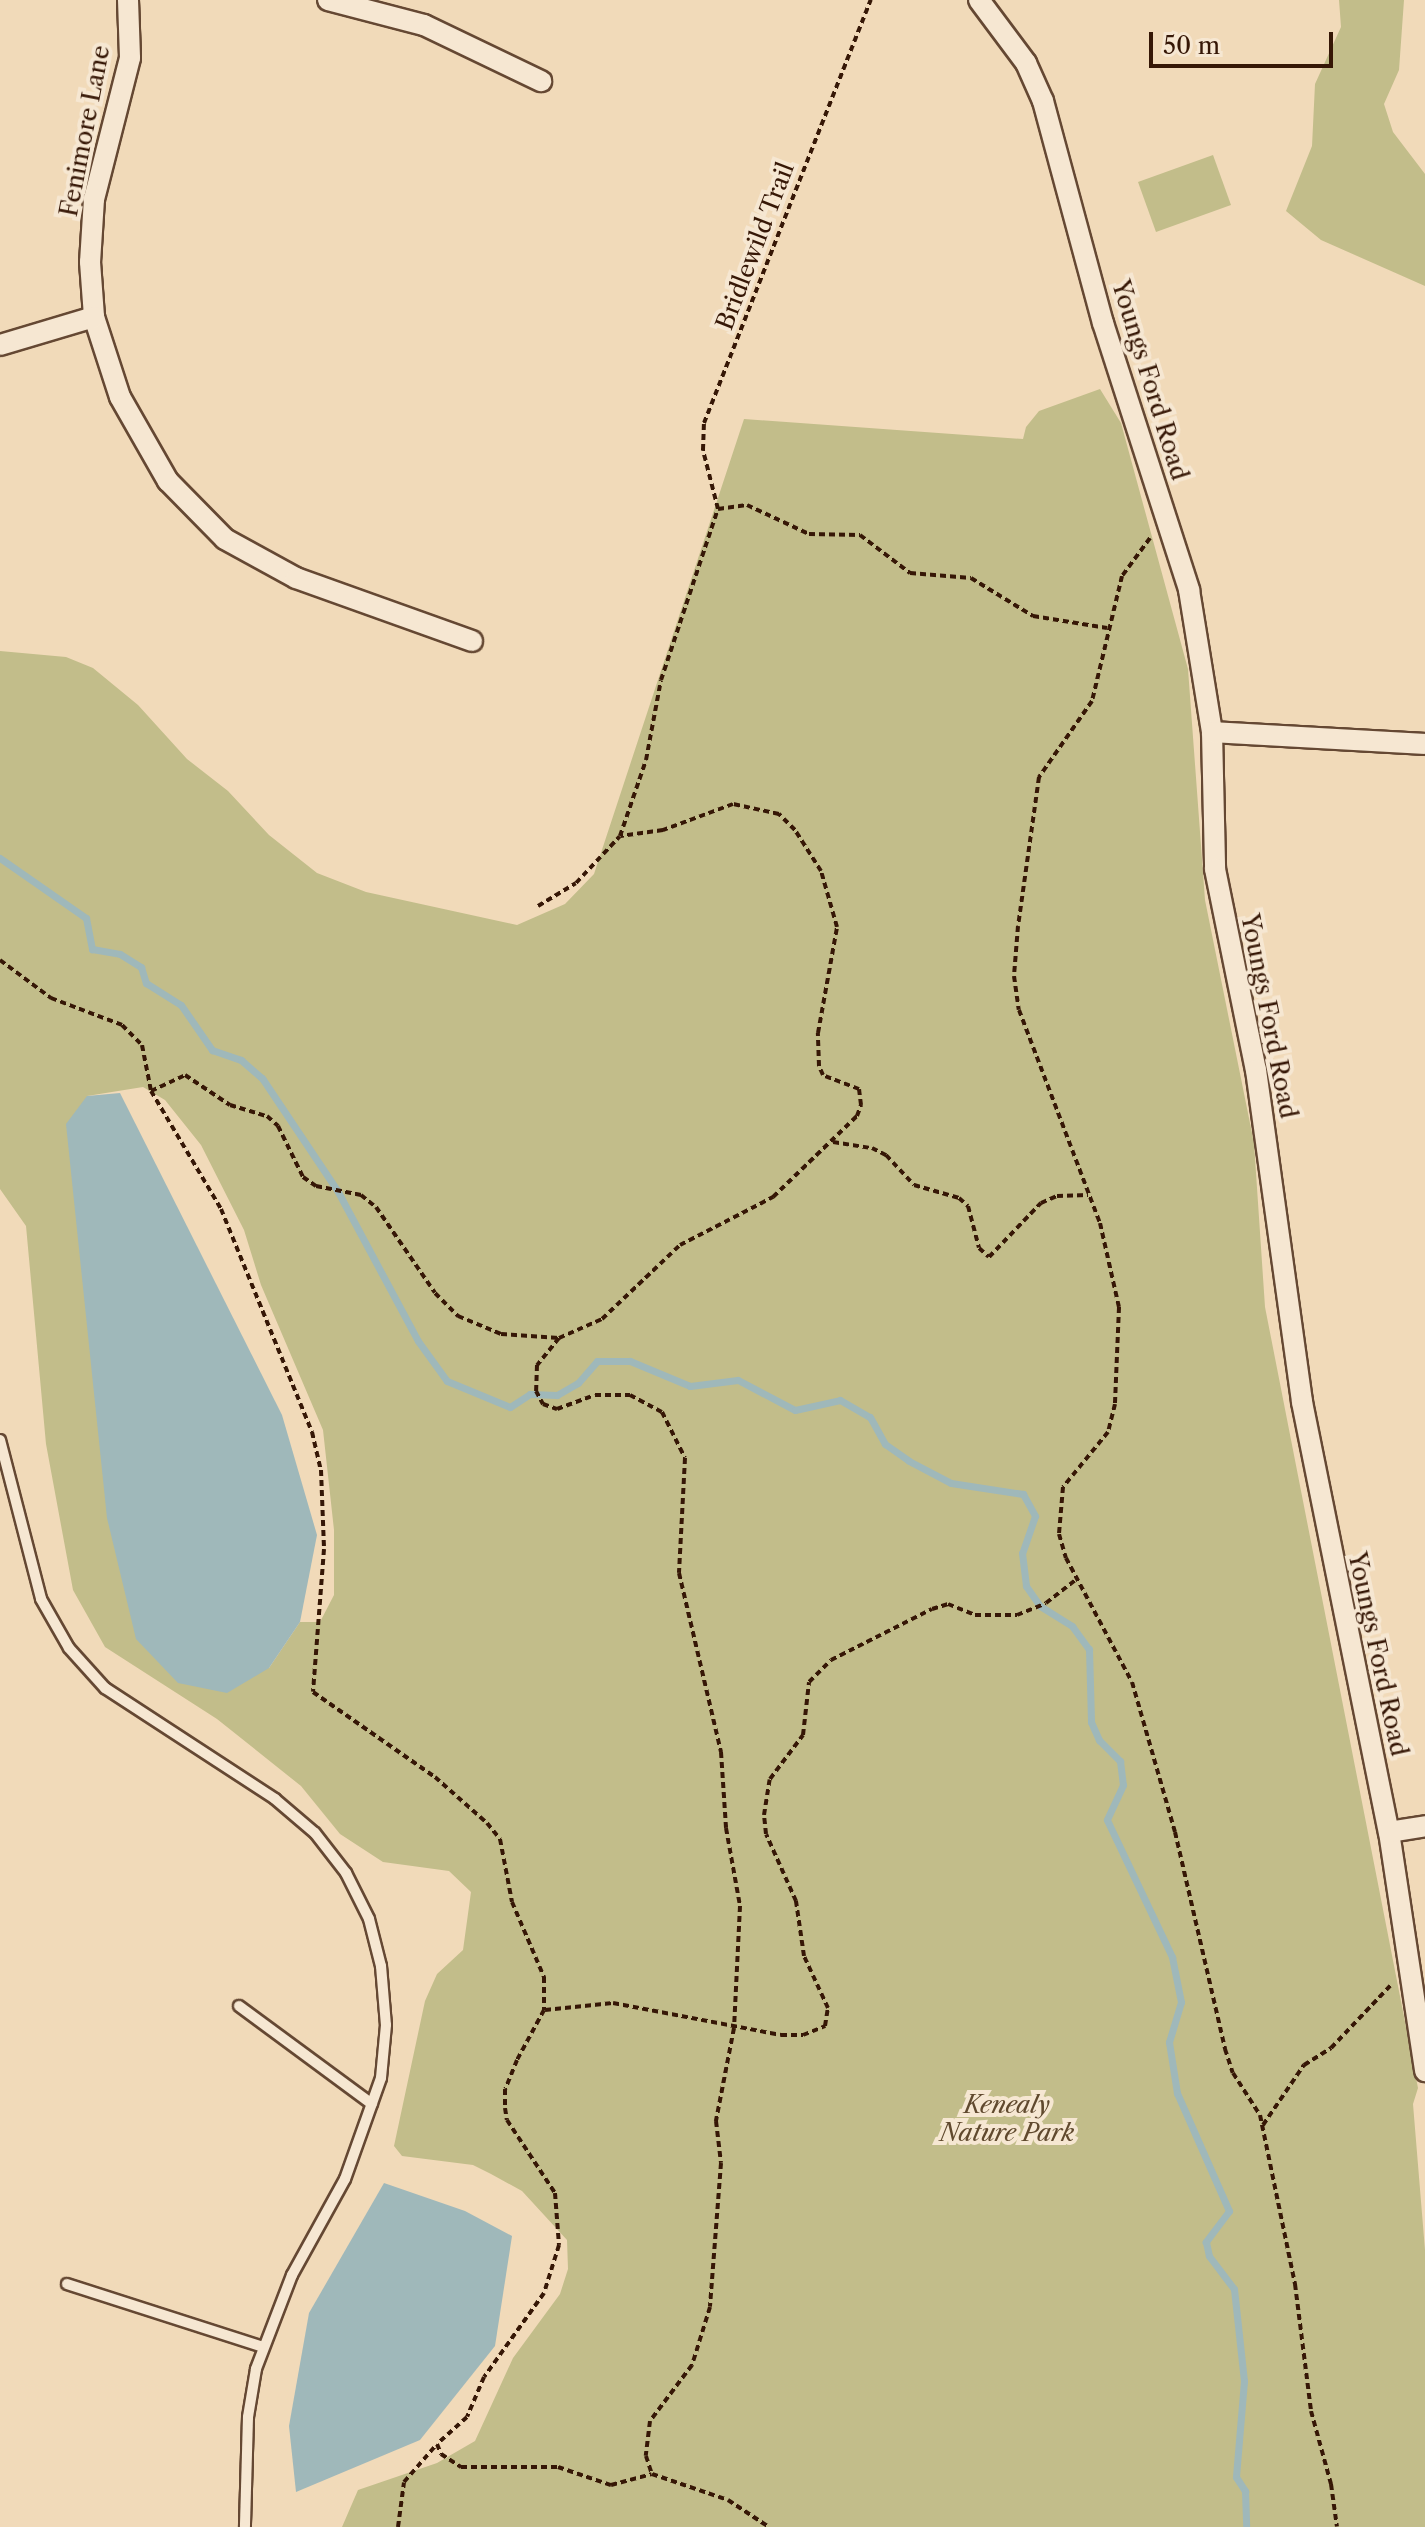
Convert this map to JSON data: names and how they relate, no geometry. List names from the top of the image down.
{
  "streets": {
    "street": ["Fenimore Lane", "Youngs Ford Road"],
    "path": ["Bridlewild Trail"]
  },
  "parks": ["Kenealy Nature Park"],
  "scale_bar": "50 m"
}
